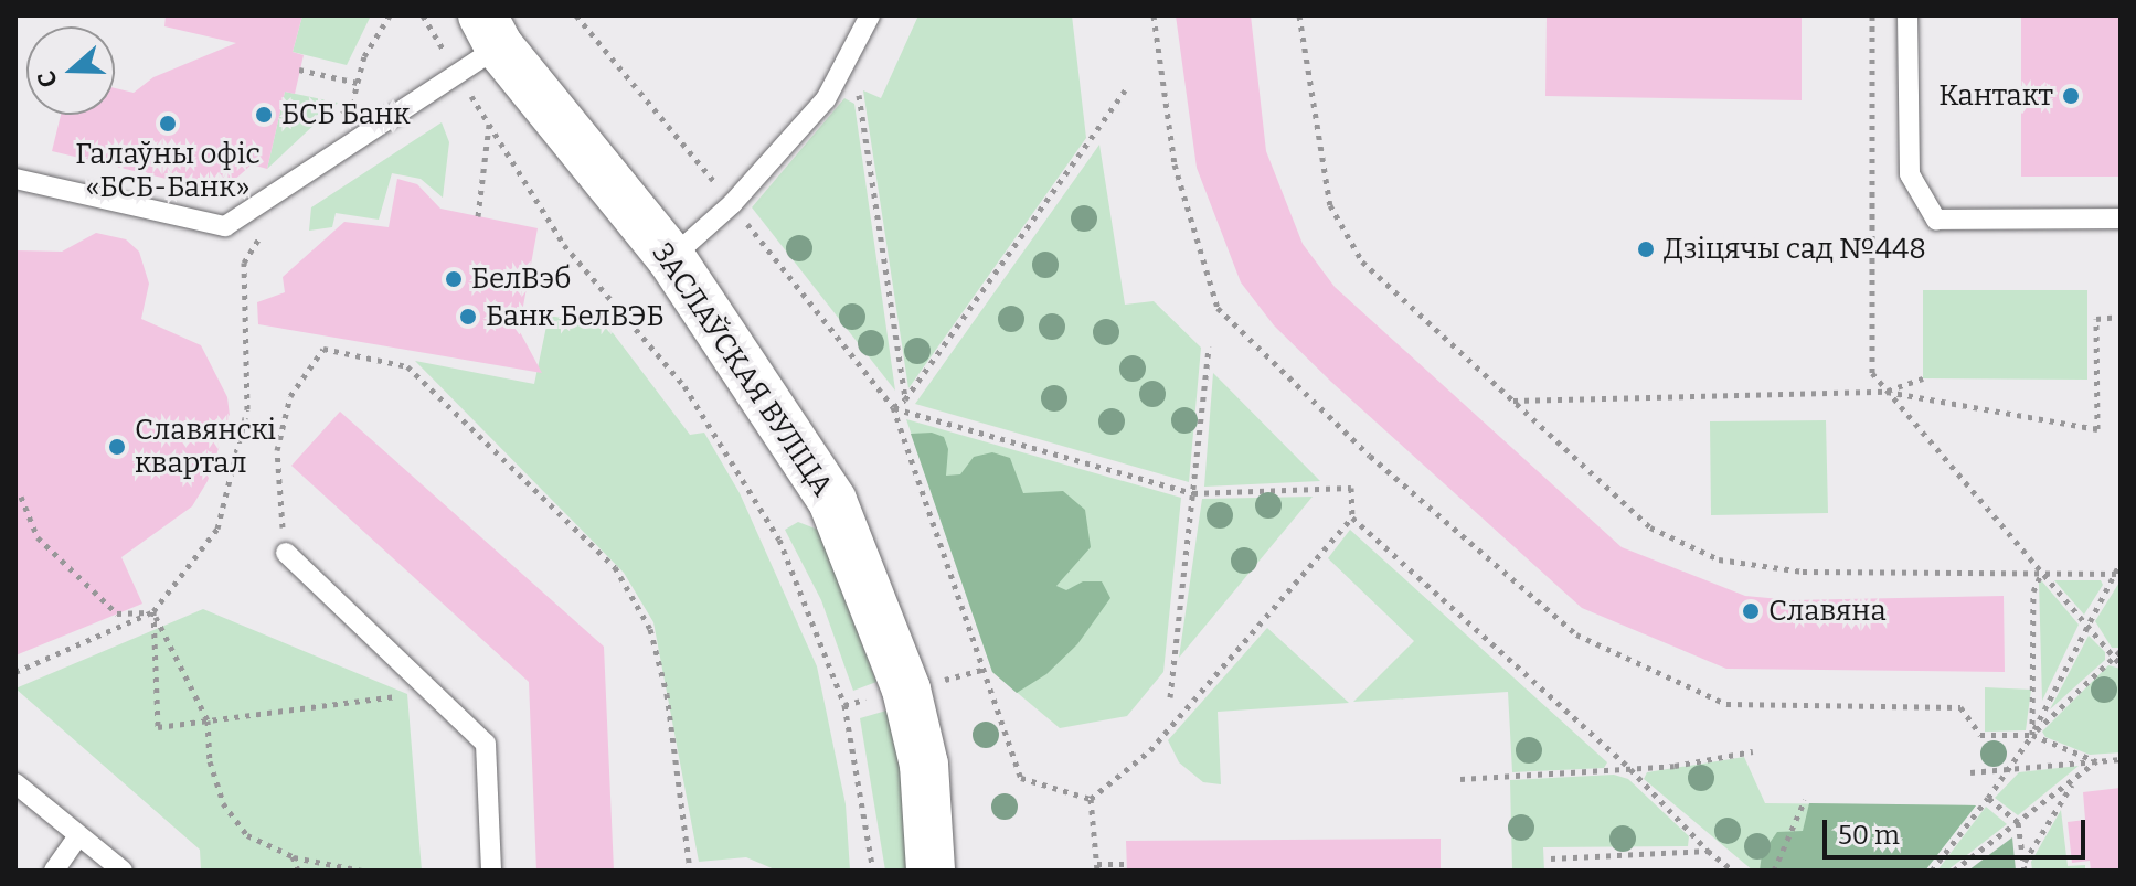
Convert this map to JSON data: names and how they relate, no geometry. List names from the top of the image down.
{
  "streets": {
    "main road": ["ЗАСЛАЎСКАЯ ВУЛІЦА"]
  },
  "places": [
    "Кантакт",
    "БСБ Банк",
    "Галаўны офіс «БСБ-Банк»",
    "Дзіцячы сад №448",
    "БелВэб",
    "Банк БелВЭБ",
    "Славянскі квартал",
    "Славяна"
  ],
  "scale_bar": "50 m",
  "north": "left"
}
